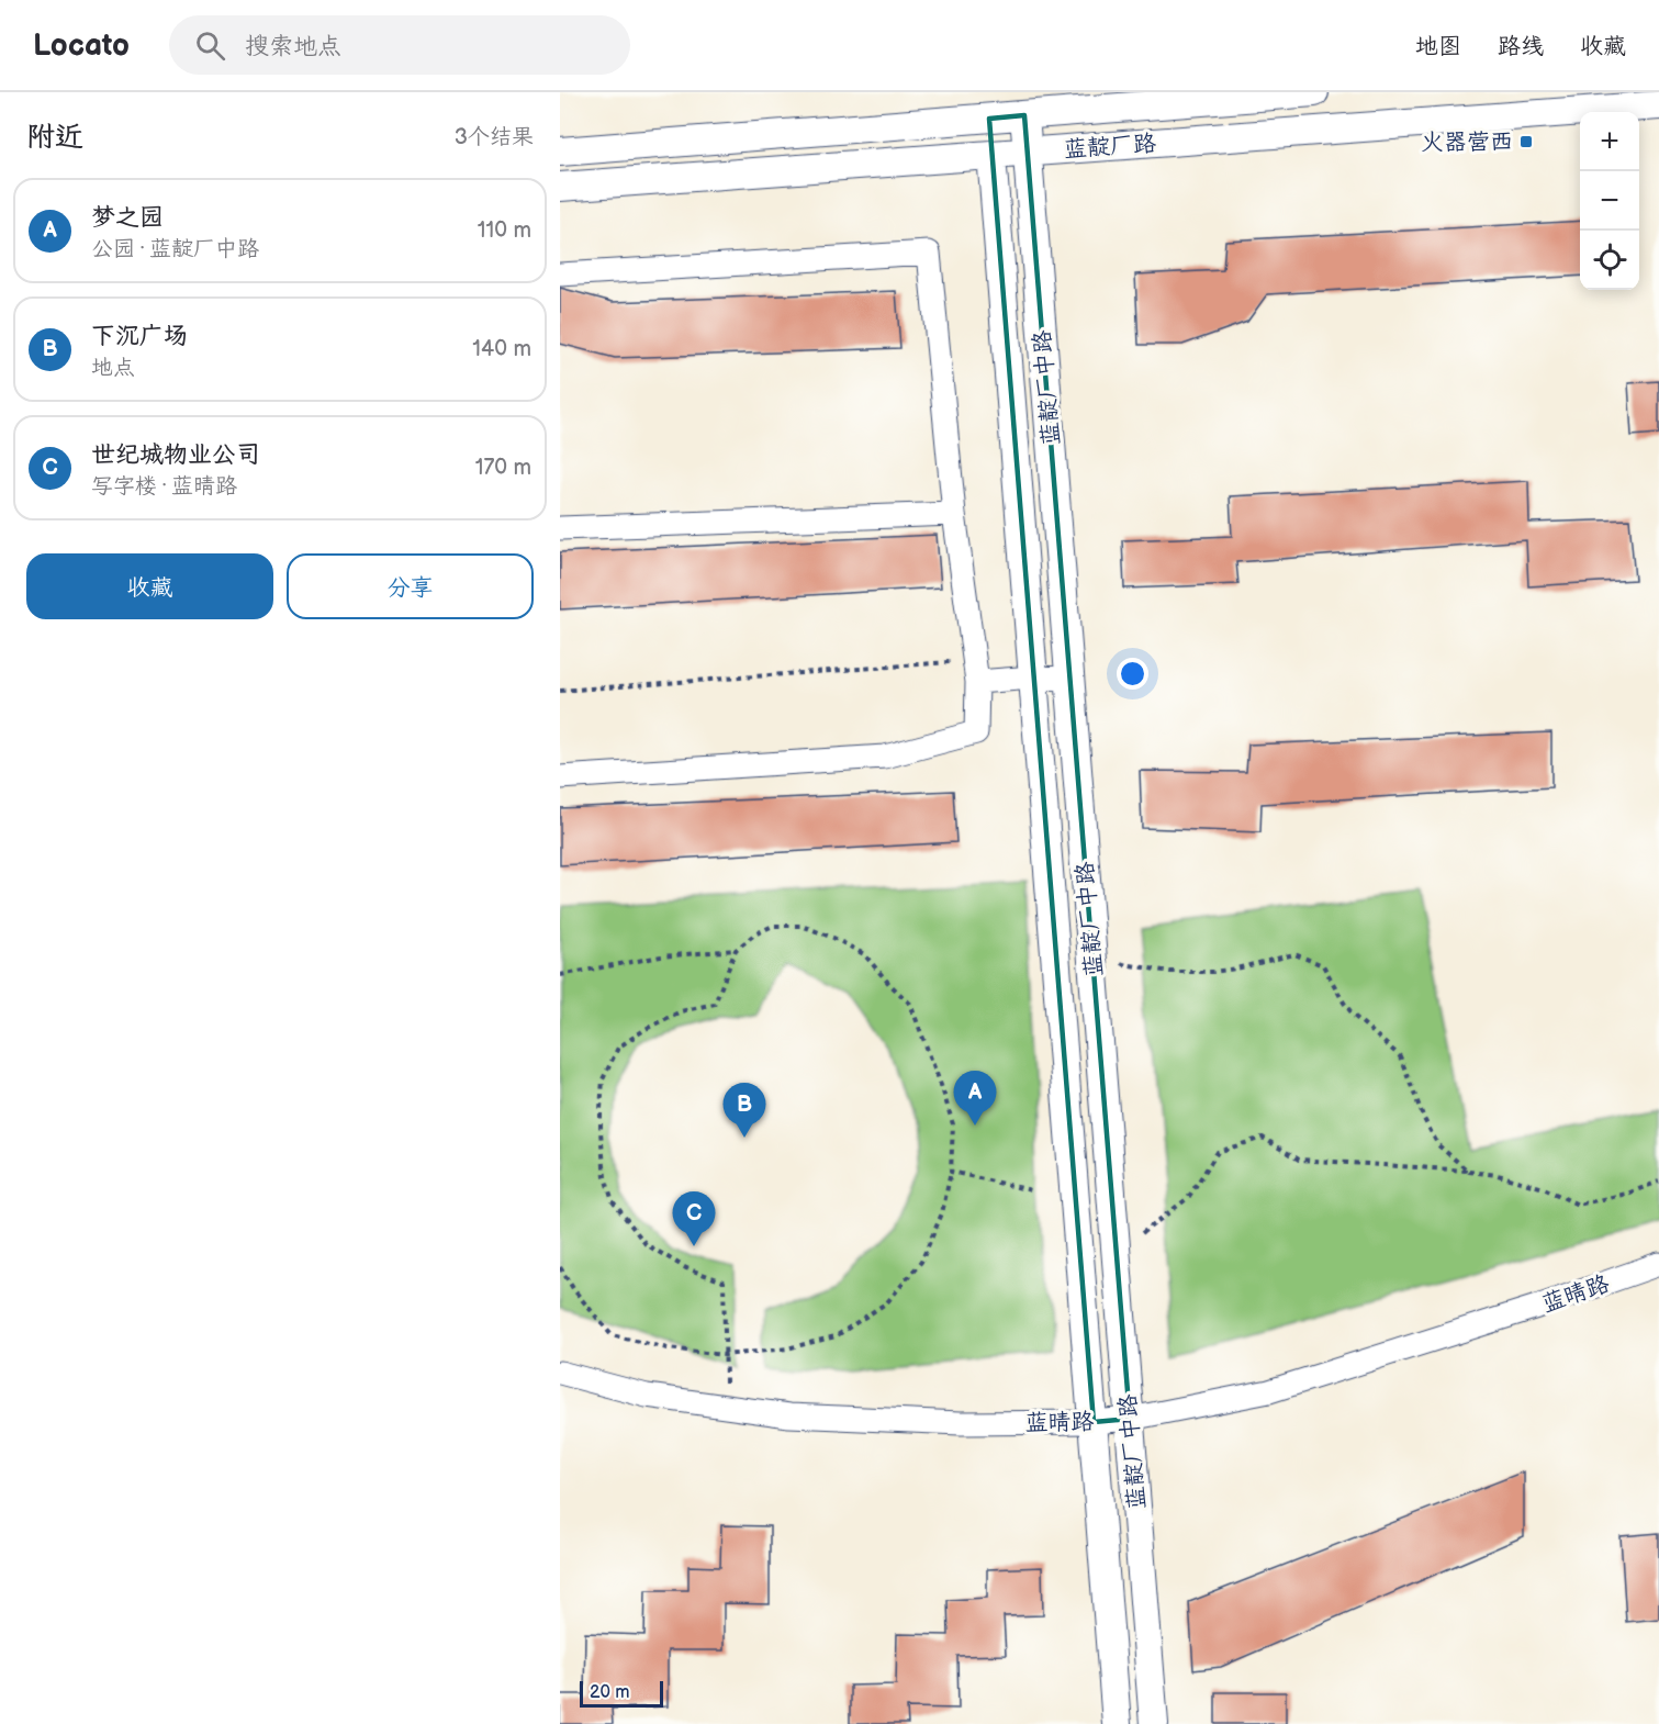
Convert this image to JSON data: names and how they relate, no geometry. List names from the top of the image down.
{
  "streets": {
    "street": ["蓝靛厂路", "蓝靛厂中路", "蓝晴路"]
  },
  "crossings": [
    ["蓝靛厂路", "蓝靛厂中路"],
    ["蓝靛厂中路", "蓝晴路"]
  ],
  "places": {
    "transit": ["火器营西"]
  },
  "scale_bar": "20 m",
  "page": {
    "header": "Locato",
    "search": "搜索地点",
    "nav": ["地图", "路线", "收藏"],
    "heading": ["附近", "3个结果"],
    "map_buttons": ["+", "−"],
    "list": [
      {
        "mark": "A",
        "name": "梦之园",
        "note": "公园 · 蓝靛厂中路",
        "value": "110 m"
      },
      {
        "mark": "B",
        "name": "下沉广场",
        "note": "地点",
        "value": "140 m"
      },
      {
        "mark": "C",
        "name": "世纪城物业公司",
        "note": "写字楼 · 蓝晴路",
        "value": "170 m"
      }
    ],
    "buttons": ["收藏", "分享"],
    "pins": ["A", "B", "C"],
    "scale": "20 m"
  }
}
